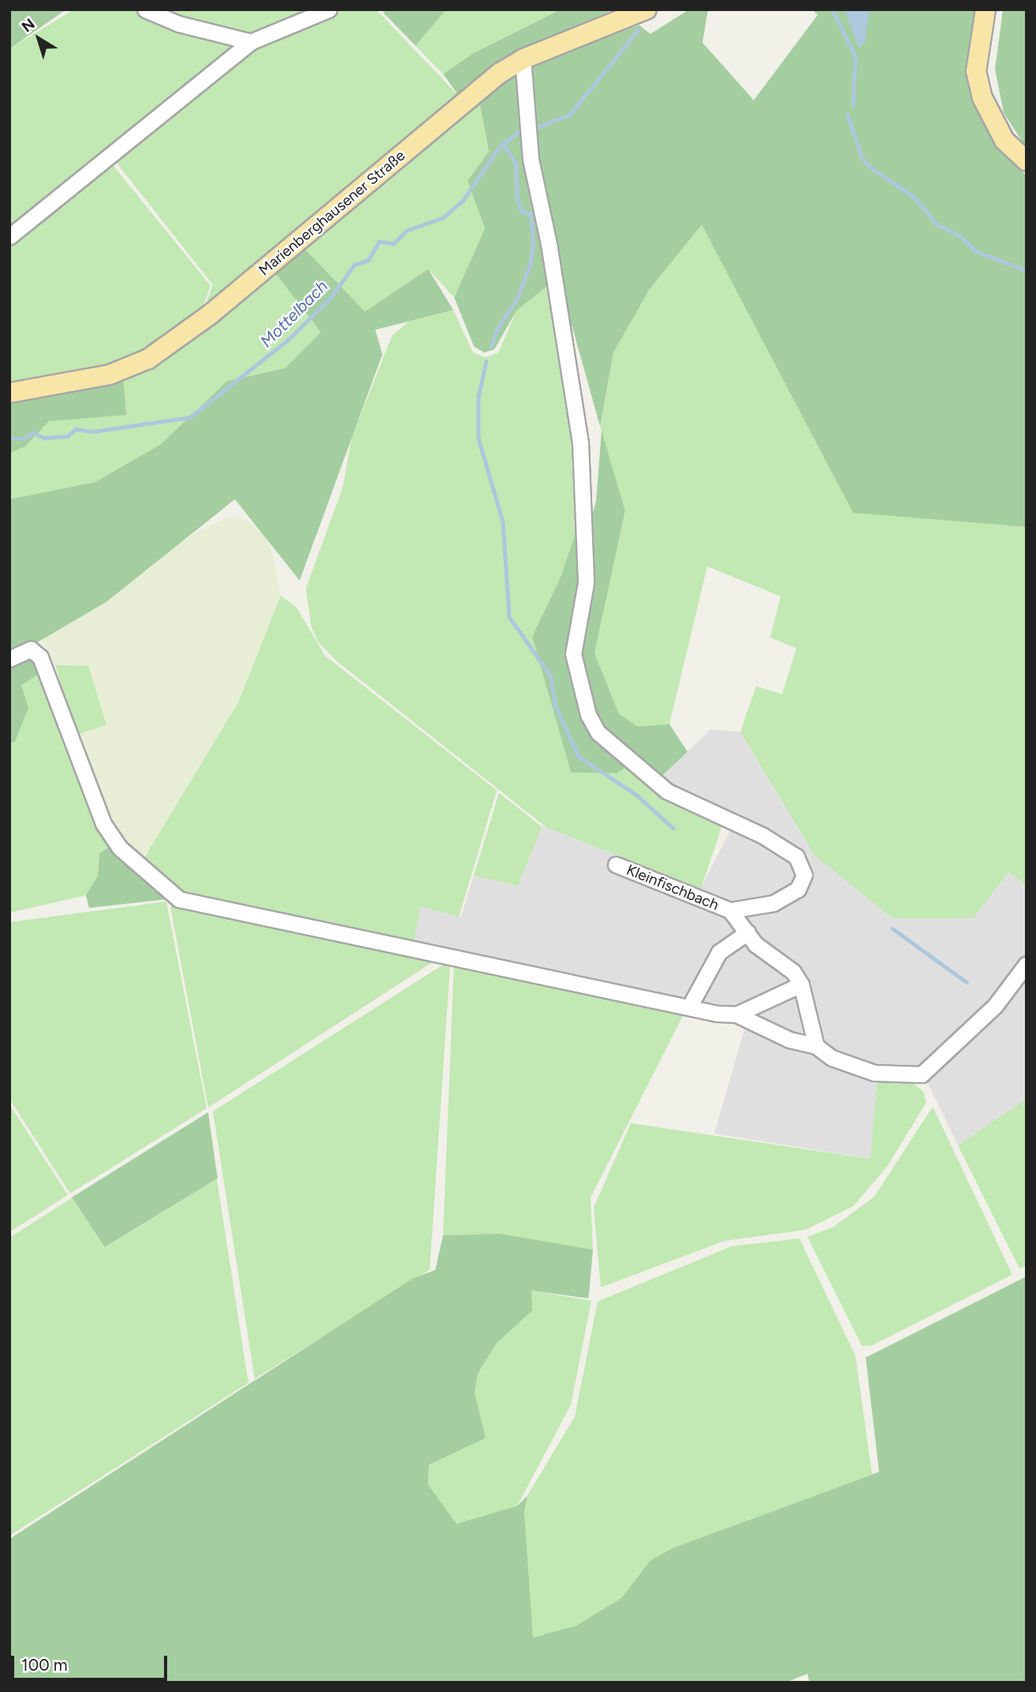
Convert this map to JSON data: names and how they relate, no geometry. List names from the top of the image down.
{
  "streets": {
    "main road": ["Marienberghausener Straße"],
    "street": ["Kleinfischbach"]
  },
  "crossings": [
    ["Marienberghausener Straße", "Kleinfischbach"]
  ],
  "water": ["Mottelbach"],
  "scale_bar": "100 m",
  "north": "top left"
}
